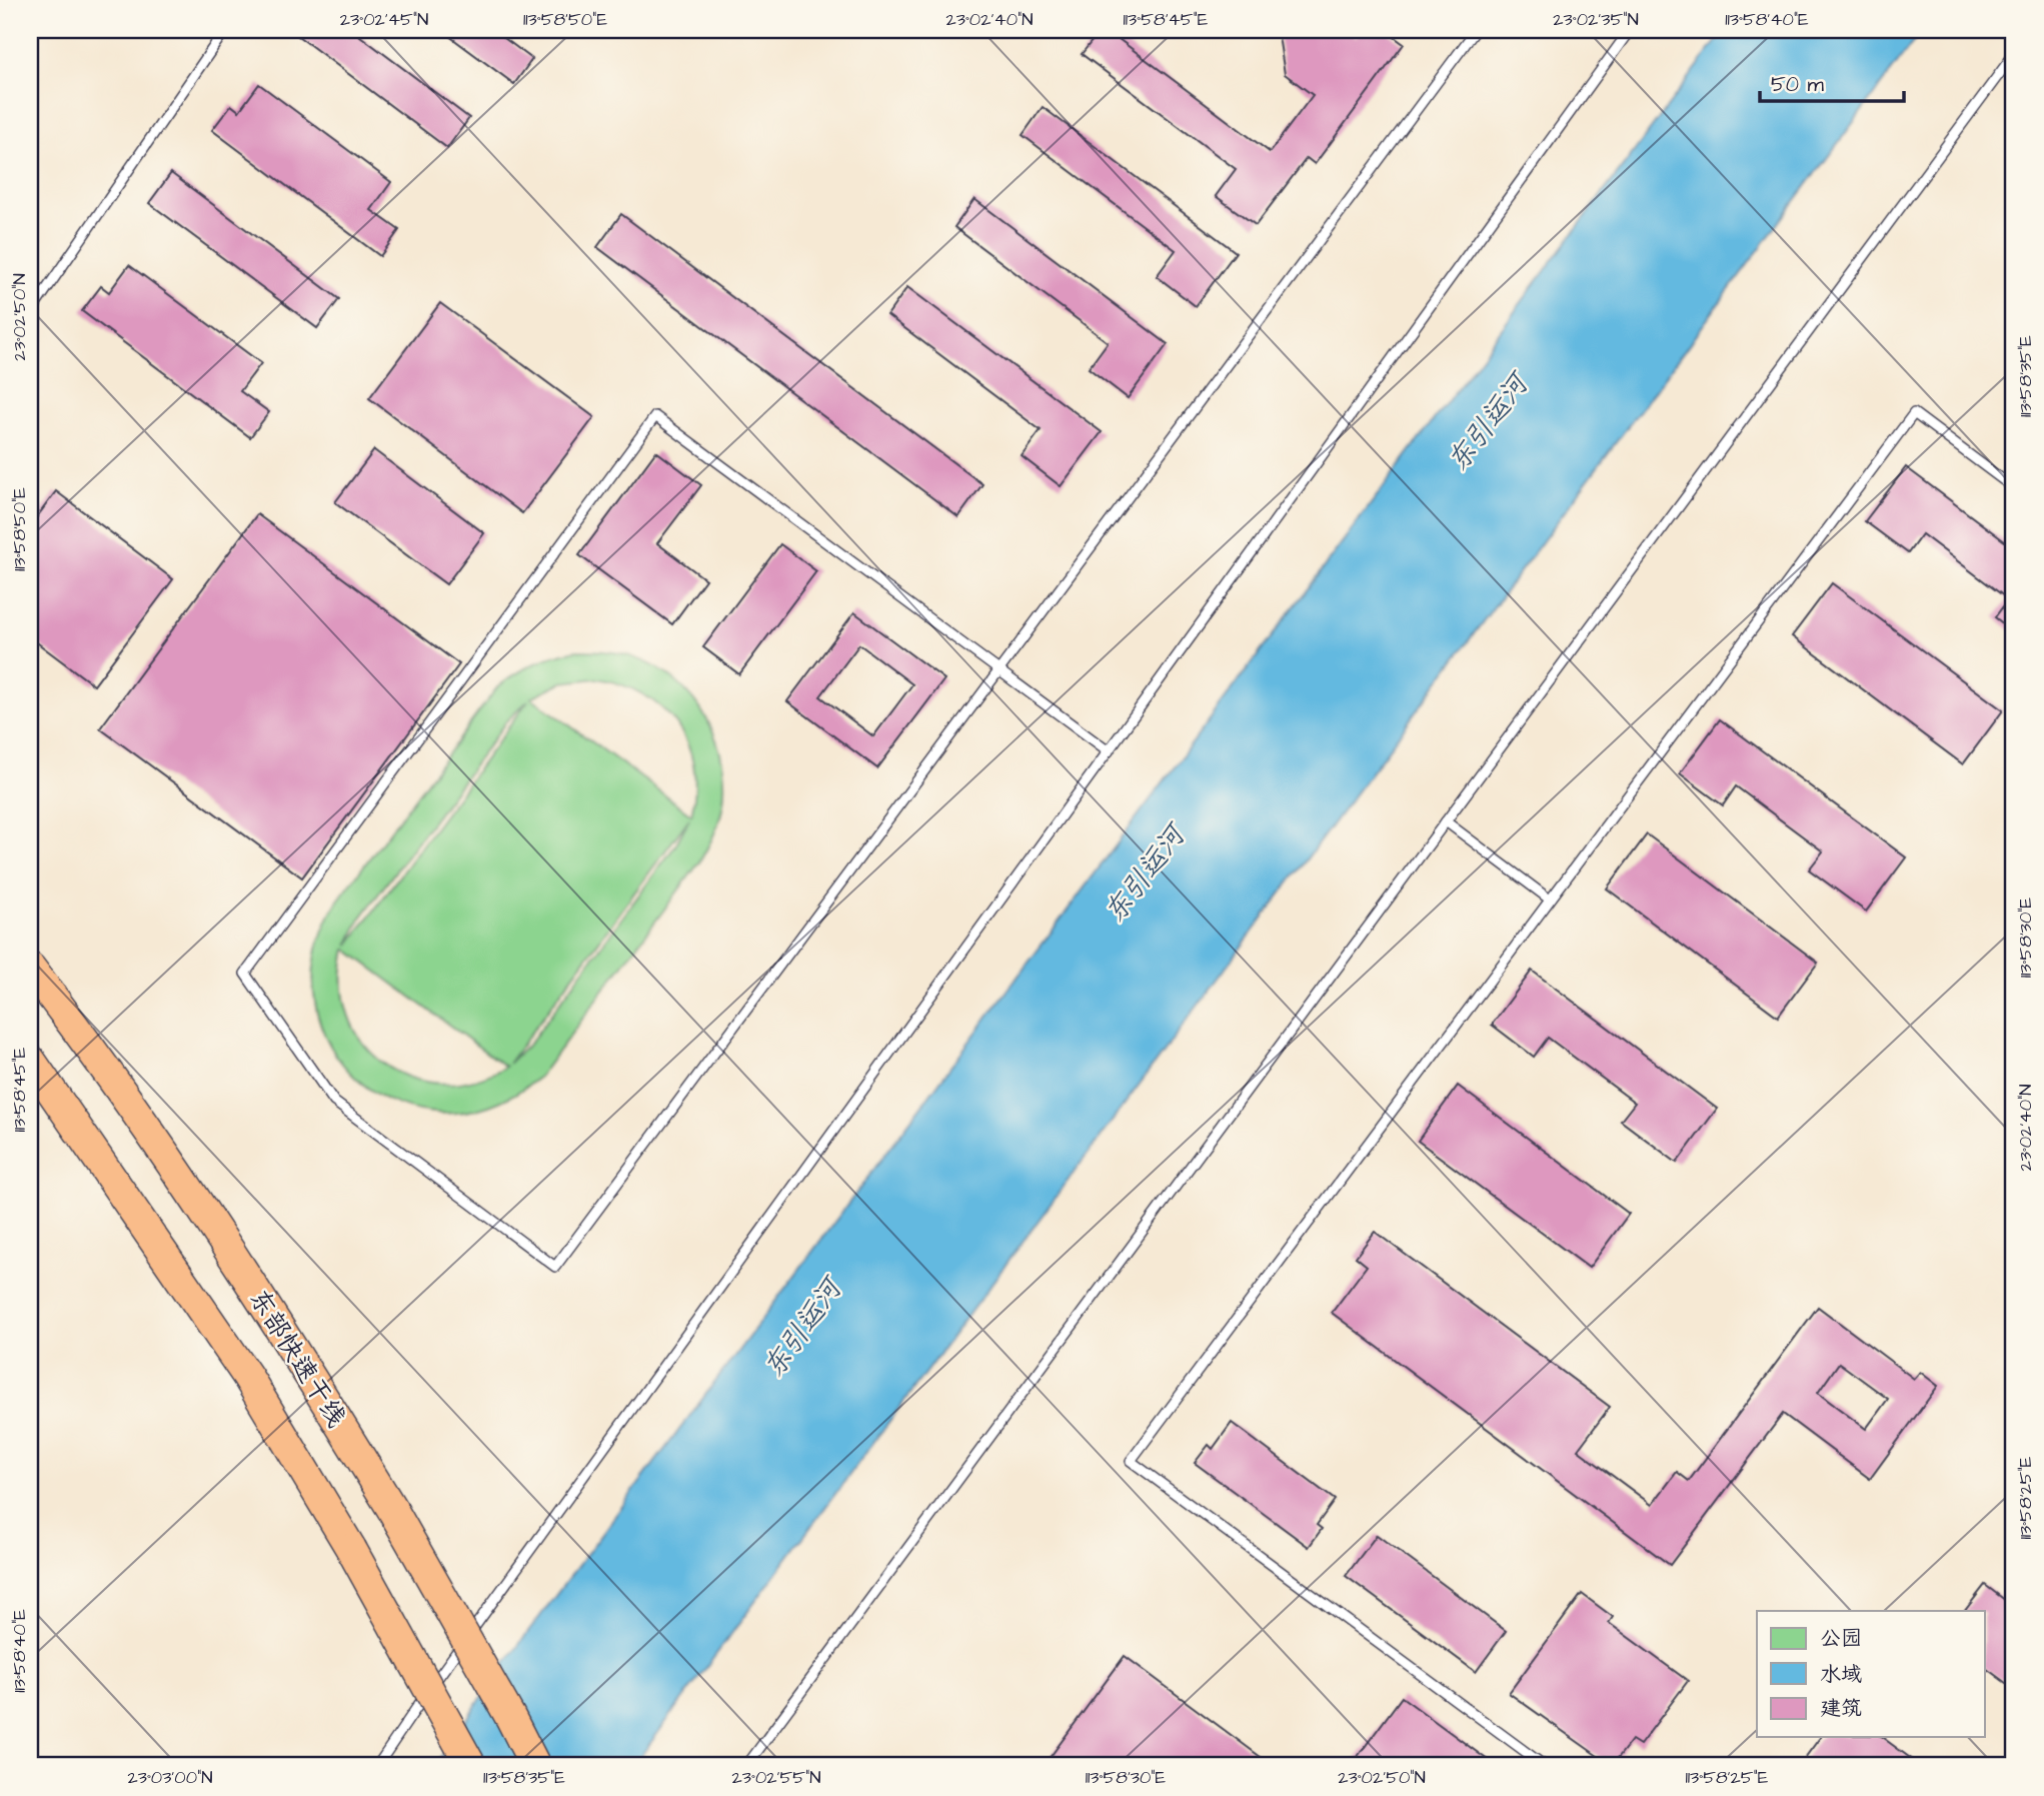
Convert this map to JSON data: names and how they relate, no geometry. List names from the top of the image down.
{
  "streets": {
    "highway": ["东部快速干线"]
  },
  "water": ["东引运河"],
  "legend": ["公园", "水域", "建筑"],
  "scale_bar": "50 m",
  "coordinates": [
    "23°02'45\"N",
    "113°58'50\"E",
    "23°02'40\"N",
    "113°58'45\"E",
    "23°02'35\"N",
    "113°58'40\"E",
    "23°02'50\"N",
    "113°58'35\"E",
    "113°58'30\"E",
    "113°58'25\"E",
    "23°03'00\"N",
    "23°02'55\"N"
  ]
}
